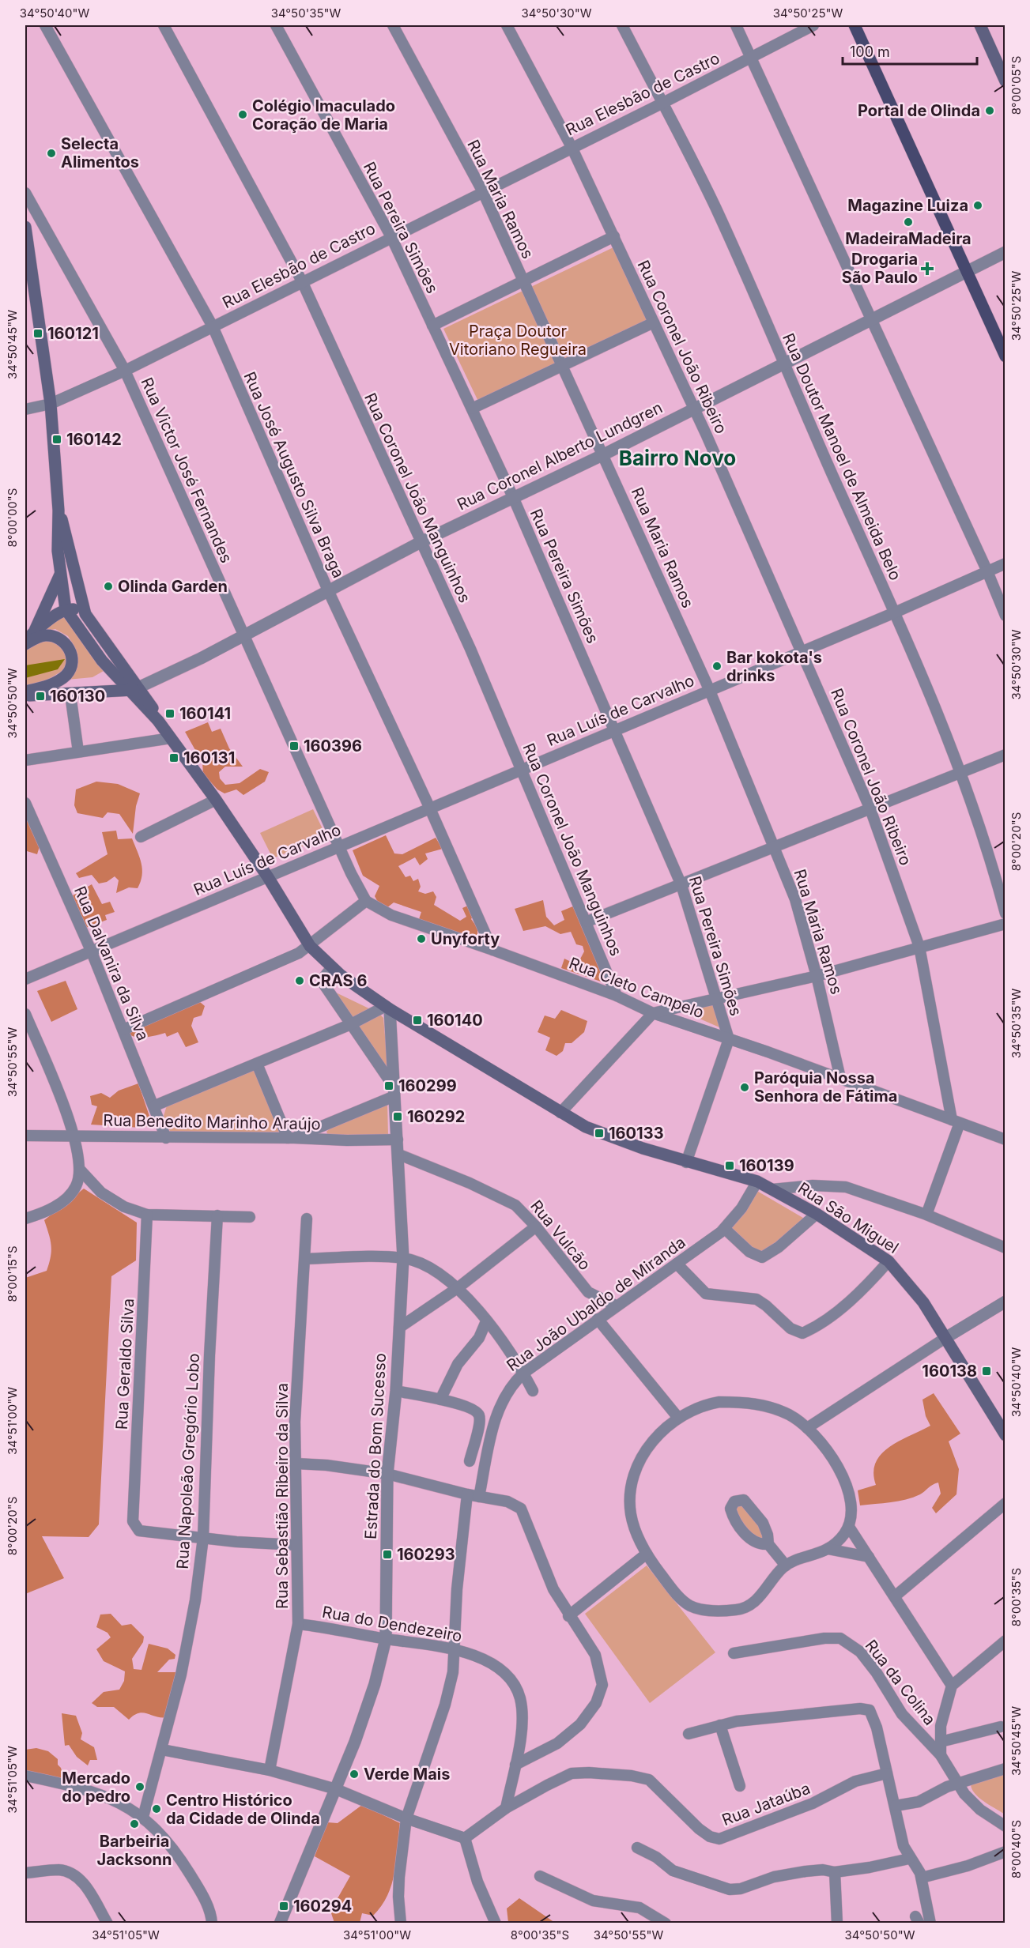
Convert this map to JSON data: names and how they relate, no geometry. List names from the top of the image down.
{
  "streets": {
    "main road": ["Rua São Miguel"],
    "street": [
      "Rua Elesbão de Castro",
      "Rua Maria Ramos",
      "Rua Pereira Simões",
      "Rua Coronel João Ribeiro",
      "Rua Coronel Alberto Lundgren",
      "Rua Doutor Manoel de Almeida Belo",
      "Rua Victor José Fernandes",
      "Rua José Augusto Silva Braga",
      "Rua Coronel João Manguinhos",
      "Rua Luís de Carvalho",
      "Rua Dalvanira da Silva",
      "Rua Cleto Campelo",
      "Rua Benedito Marinho Araújo",
      "Rua Vulcão",
      "Rua João Ubaldo de Miranda",
      "Rua Geraldo Silva",
      "Estrada do Bom Sucesso",
      "Rua Napoleão Gregório Lobo",
      "Rua Sebastião Ribeiro da Silva",
      "Rua do Dendezeiro",
      "Rua da Colina",
      "Rua Jataúba"
    ]
  },
  "crossings": [
    ["Rua Elesbão de Castro", "Rua Maria Ramos"],
    ["Rua Elesbão de Castro", "Rua Pereira Simões"],
    ["Rua Elesbão de Castro", "Rua Coronel João Ribeiro"],
    ["Rua Elesbão de Castro", "Rua Doutor Manoel de Almeida Belo"],
    ["Rua Elesbão de Castro", "Rua Victor José Fernandes"],
    ["Rua Elesbão de Castro", "Rua José Augusto Silva Braga"],
    ["Rua Elesbão de Castro", "Rua Coronel João Manguinhos"],
    ["Rua Maria Ramos", "Rua Coronel Alberto Lundgren"],
    ["Rua Maria Ramos", "Rua Luís de Carvalho"],
    ["Rua Maria Ramos", "Rua Cleto Campelo"],
    ["Rua Pereira Simões", "Rua Coronel Alberto Lundgren"],
    ["Rua Pereira Simões", "Rua Luís de Carvalho"],
    ["Rua Pereira Simões", "Rua Cleto Campelo"],
    ["Rua Pereira Simões", "Rua São Miguel"],
    ["Rua Coronel João Ribeiro", "Rua Coronel Alberto Lundgren"],
    ["Rua Coronel João Ribeiro", "Rua Luís de Carvalho"],
    ["Rua Coronel João Ribeiro", "Rua Cleto Campelo"],
    ["Rua Coronel Alberto Lundgren", "Rua Doutor Manoel de Almeida Belo"],
    ["Rua Coronel Alberto Lundgren", "Rua Victor José Fernandes"],
    ["Rua Coronel Alberto Lundgren", "Rua José Augusto Silva Braga"],
    ["Rua Coronel Alberto Lundgren", "Rua Coronel João Manguinhos"],
    ["Rua Coronel Alberto Lundgren", "Rua São Miguel"],
    ["Rua Doutor Manoel de Almeida Belo", "Rua Luís de Carvalho"],
    ["Rua Victor José Fernandes", "Rua Luís de Carvalho"],
    ["Rua José Augusto Silva Braga", "Rua Luís de Carvalho"],
    ["Rua José Augusto Silva Braga", "Rua Cleto Campelo"],
    ["Rua Coronel João Manguinhos", "Rua Luís de Carvalho"],
    ["Rua Coronel João Manguinhos", "Rua Cleto Campelo"],
    ["Rua Luís de Carvalho", "Rua Dalvanira da Silva"],
    ["Rua Luís de Carvalho", "Rua São Miguel"],
    ["Rua Dalvanira da Silva", "Rua Benedito Marinho Araújo"],
    ["Rua Benedito Marinho Araújo", "Estrada do Bom Sucesso"],
    ["Rua São Miguel", "Rua João Ubaldo de Miranda"],
    ["Rua São Miguel", "Estrada do Bom Sucesso"],
    ["Rua Vulcão", "Rua João Ubaldo de Miranda"],
    ["Rua Vulcão", "Estrada do Bom Sucesso"],
    ["Rua Geraldo Silva", "Rua Napoleão Gregório Lobo"],
    ["Estrada do Bom Sucesso", "Rua do Dendezeiro"],
    ["Rua Sebastião Ribeiro da Silva", "Rua do Dendezeiro"],
    ["Rua do Dendezeiro", "Rua Jataúba"]
  ],
  "districts": ["Bairro Novo"],
  "parks": ["Praça Doutor Vitoriano Regueira"],
  "places": {
    "other": [
      "Portal de Olinda",
      "Colégio Imaculado Coração de Maria",
      "Selecta Alimentos",
      "Magazine Luiza",
      "MadeiraMadeira",
      "Olinda Garden",
      "Bar kokota's drinks",
      "Unyforty",
      "CRAS 6",
      "Paróquia Nossa Senhora de Fátima",
      "Verde Mais",
      "Mercado do pedro",
      "Centro Histórico da Cidade de Olinda",
      "Barbeiria Jacksonn"
    ],
    "health": ["Drogaria São Paulo"],
    "transit": [
      "160121",
      "160142",
      "160130",
      "160141",
      "160396",
      "160131",
      "160140",
      "160299",
      "160292",
      "160133",
      "160139",
      "160138",
      "160293",
      "160294"
    ]
  },
  "scale_bar": "100 m",
  "coordinates": [
    "34°50'40\"W",
    "34°50'35\"W",
    "34°50'30\"W",
    "34°50'25\"W",
    "8°00'05\"S",
    "34°50'45\"W",
    "8°00'00\"S",
    "34°50'50\"W",
    "8°00'20\"S",
    "34°50'55\"W",
    "8°00'15\"S",
    "34°51'00\"W",
    "8°00'35\"S",
    "34°51'05\"W",
    "8°00'40\"S"
  ]
}
